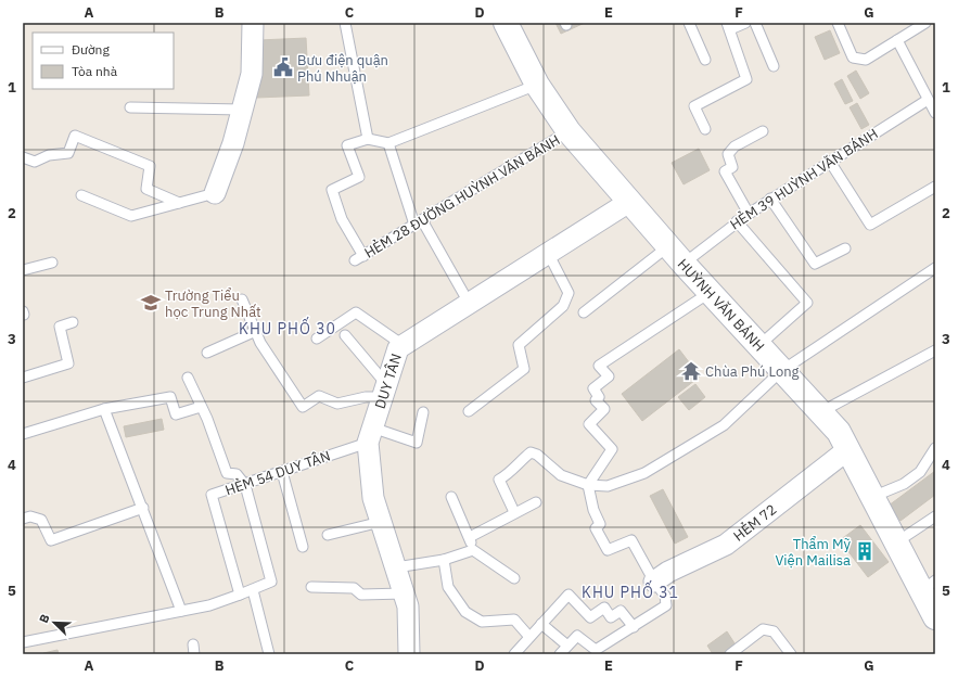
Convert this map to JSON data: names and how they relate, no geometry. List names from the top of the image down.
{
  "streets": {
    "street": ["HUỲNH VĂN BÁNH", "DUY TÂN", "HẺM 72"],
    "lane": ["HẺM 39 HUỲNH VĂN BÁNH", "HẺM 28 ĐƯỜNG HUỲNH VĂN BÁNH", "HẺM 54 DUY TÂN"]
  },
  "crossings": [
    ["HẺM 39 HUỲNH VĂN BÁNH", "HUỲNH VĂN BÁNH"],
    ["HẺM 28 ĐƯỜNG HUỲNH VĂN BÁNH", "HUỲNH VĂN BÁNH"],
    ["HUỲNH VĂN BÁNH", "DUY TÂN"],
    ["HUỲNH VĂN BÁNH", "HẺM 72"],
    ["DUY TÂN", "HẺM 54 DUY TÂN"]
  ],
  "districts": ["KHU PHỐ 30", "KHU PHỐ 31"],
  "places": {
    "public building": ["Bưu điện quận Phú Nhuận"],
    "school or university": ["Trường Tiểu học Trung Nhất"],
    "temple": ["Chùa Phú Long"],
    "building": ["Thẩm Mỹ Viện Mailisa"]
  },
  "legend": ["Đường", "Tòa nhà"],
  "north": "top left",
  "grid": {
    "columns": [
      "A",
      "B",
      "C",
      "D",
      "E",
      "F",
      "G"
    ],
    "rows": [
      "1",
      "2",
      "3",
      "4",
      "5"
    ]
  }
}
